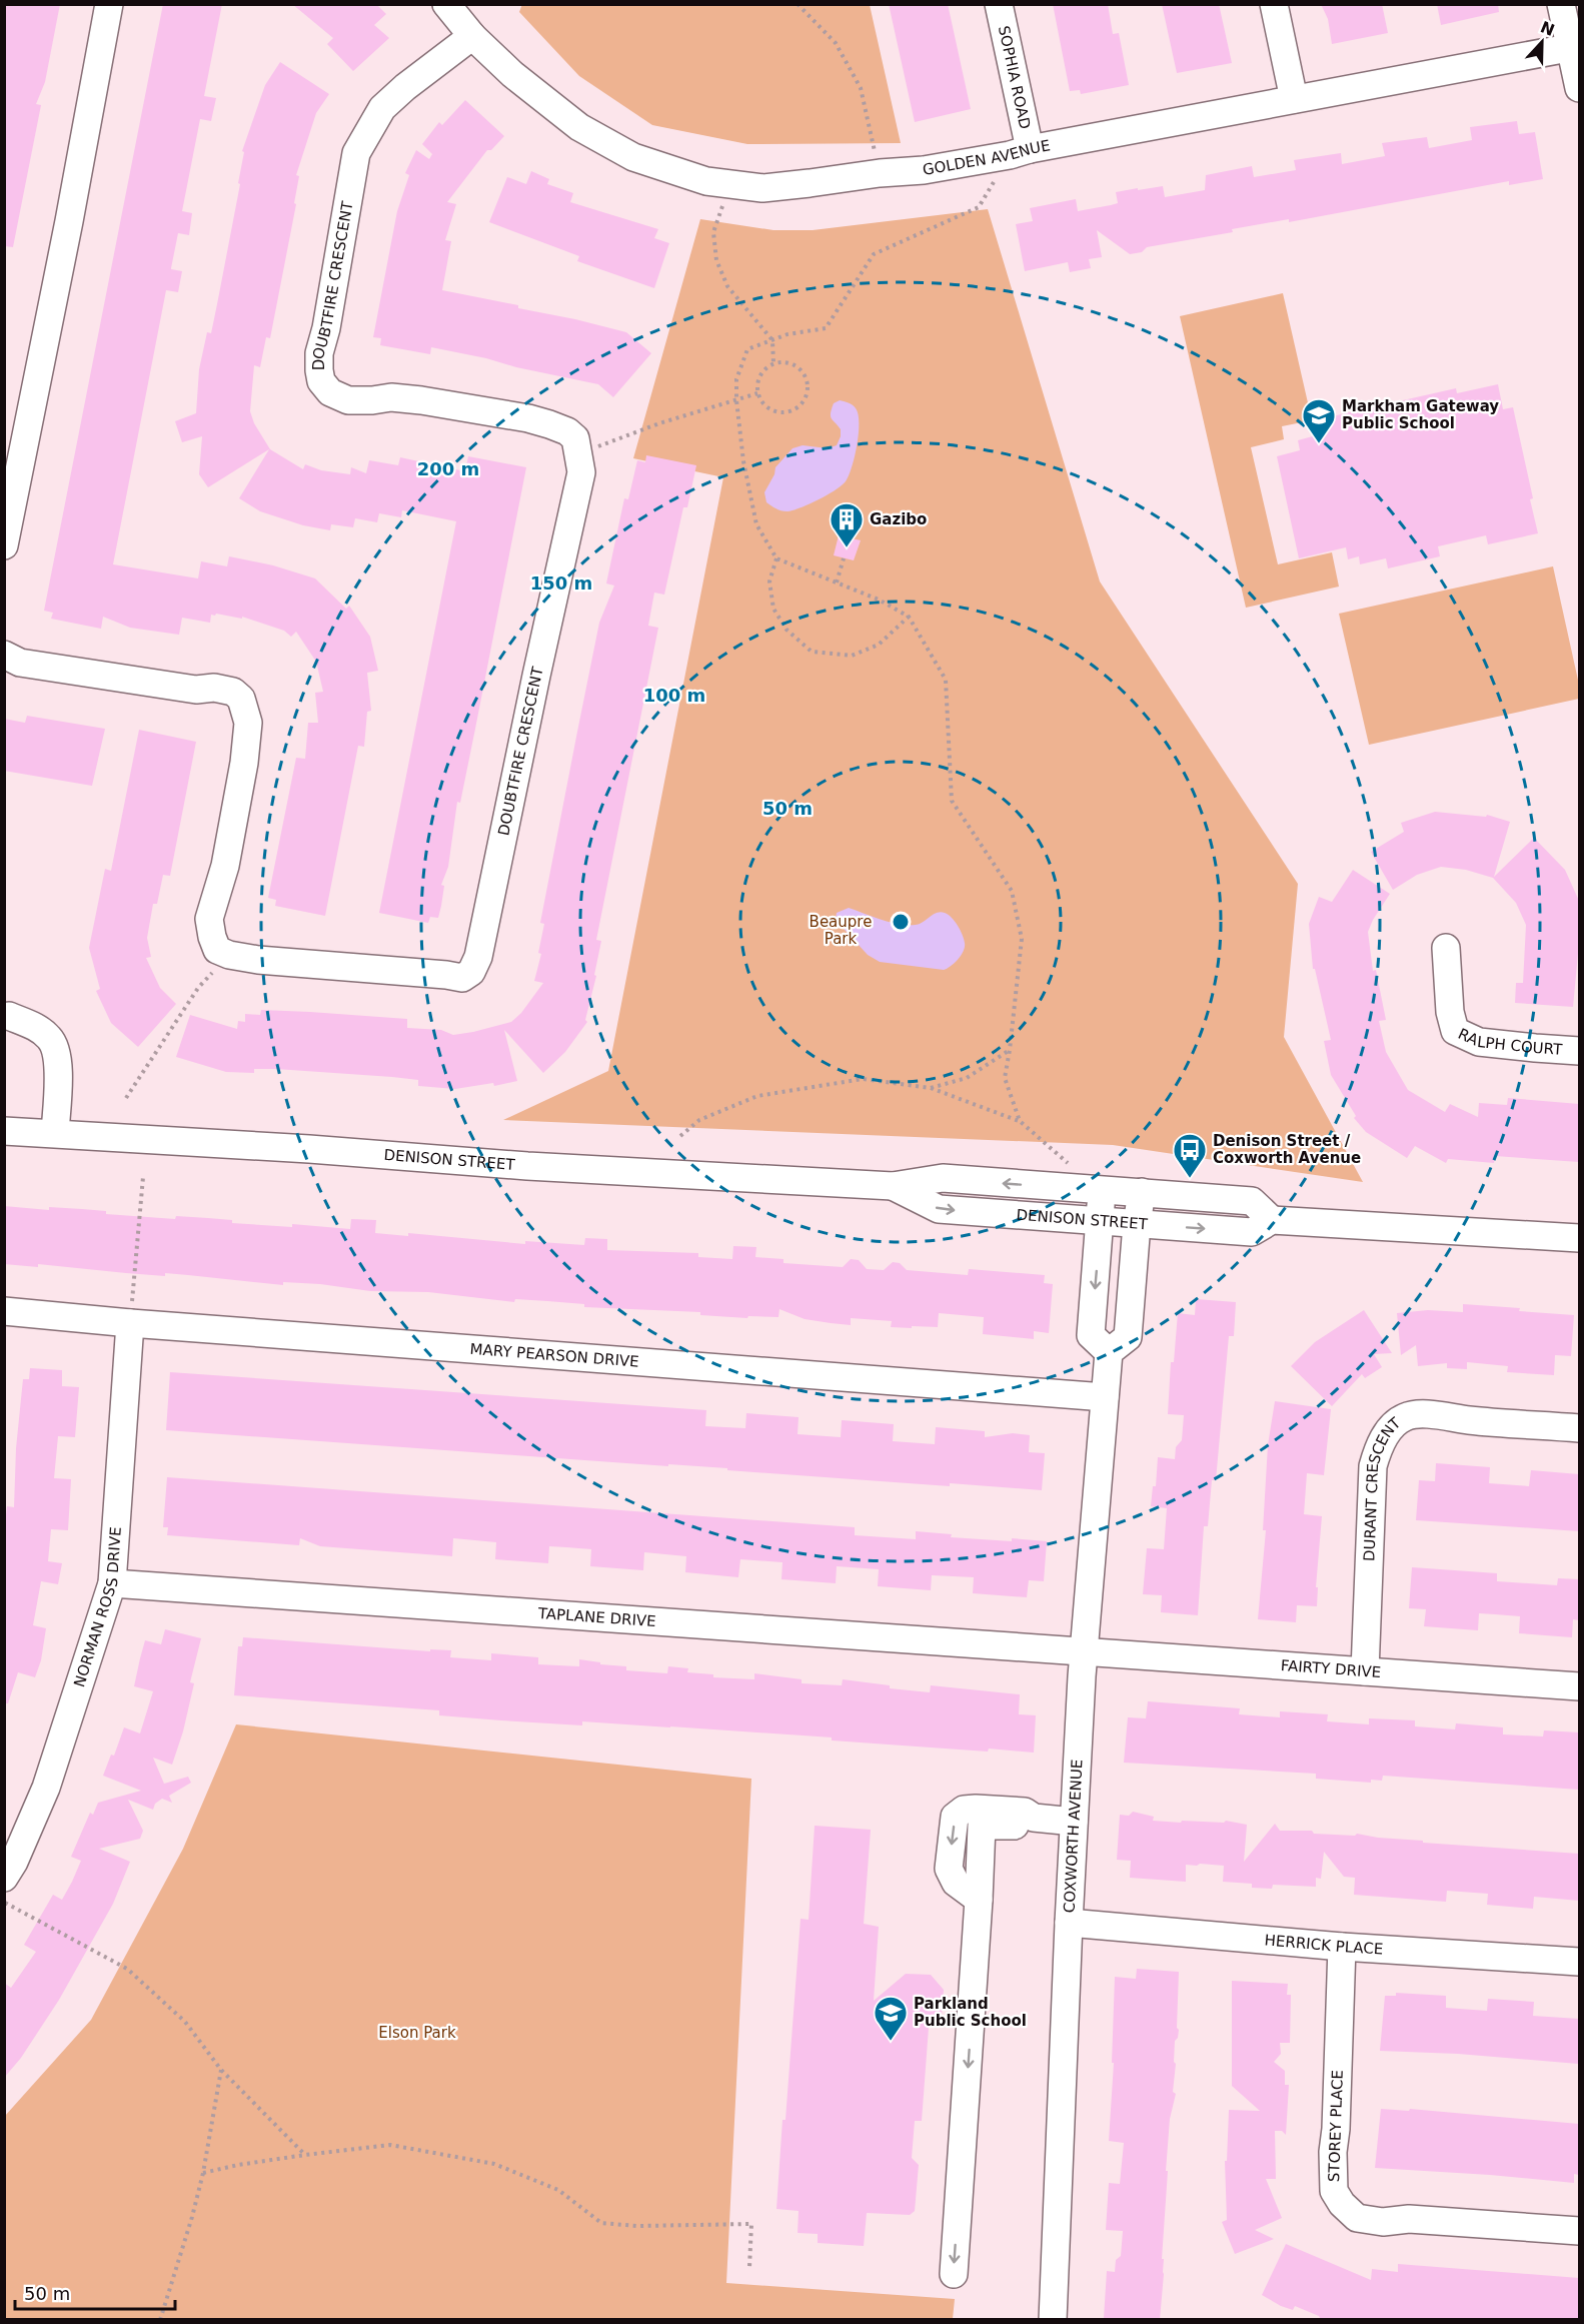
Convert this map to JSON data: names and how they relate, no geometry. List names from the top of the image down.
{
  "streets": {
    "street": [
      "SOPHIA ROAD",
      "GOLDEN AVENUE",
      "DOUBTFIRE CRESCENT",
      "RALPH COURT",
      "DENISON STREET",
      "MARY PEARSON DRIVE",
      "DURANT CRESCENT",
      "NORMAN ROSS DRIVE",
      "TAPLANE DRIVE",
      "FAIRTY DRIVE",
      "COXWORTH AVENUE",
      "HERRICK PLACE",
      "STOREY PLACE"
    ]
  },
  "crossings": [
    ["SOPHIA ROAD", "GOLDEN AVENUE"],
    ["GOLDEN AVENUE", "DOUBTFIRE CRESCENT"],
    ["MARY PEARSON DRIVE", "NORMAN ROSS DRIVE"],
    ["MARY PEARSON DRIVE", "COXWORTH AVENUE"],
    ["DURANT CRESCENT", "FAIRTY DRIVE"],
    ["NORMAN ROSS DRIVE", "TAPLANE DRIVE"],
    ["TAPLANE DRIVE", "FAIRTY DRIVE"],
    ["TAPLANE DRIVE", "COXWORTH AVENUE"],
    ["FAIRTY DRIVE", "COXWORTH AVENUE"],
    ["COXWORTH AVENUE", "HERRICK PLACE"],
    ["HERRICK PLACE", "STOREY PLACE"]
  ],
  "parks": ["Beaupre Park", "Elson Park"],
  "places": {
    "school or university": ["Markham Gateway Public School", "Parkland Public School"],
    "building": ["Gazibo"],
    "bus stop": ["Denison Street / Coxworth Avenue"]
  },
  "scale_bar": "50 m",
  "north": "top",
  "rings": [
    "200 m",
    "150 m",
    "100 m",
    "50 m"
  ]
}
